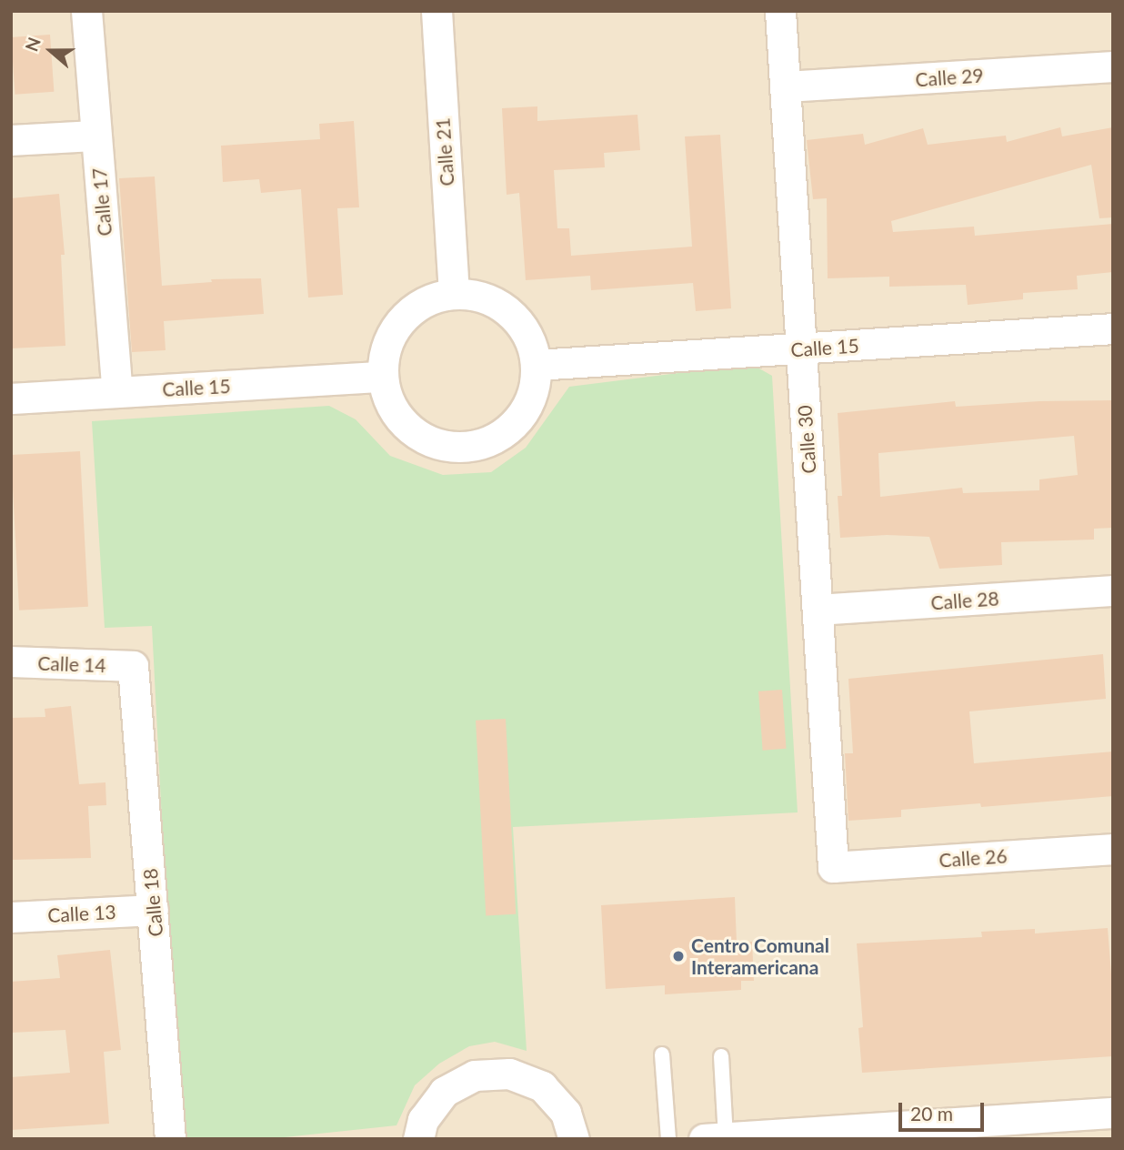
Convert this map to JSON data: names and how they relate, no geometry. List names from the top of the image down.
{
  "streets": {
    "street": [
      "Calle 29",
      "Calle 21",
      "Calle 17",
      "Calle 15",
      "Calle 30",
      "Calle 28",
      "Calle 14",
      "Calle 26",
      "Calle 18",
      "Calle 13"
    ]
  },
  "crossings": [
    ["Calle 29", "Calle 30"],
    ["Calle 21", "Calle 15"],
    ["Calle 17", "Calle 15"],
    ["Calle 15", "Calle 30"],
    ["Calle 30", "Calle 28"],
    ["Calle 30", "Calle 26"],
    ["Calle 14", "Calle 18"],
    ["Calle 18", "Calle 13"]
  ],
  "places": ["Centro Comunal Interamericana"],
  "scale_bar": "20 m",
  "north": "left"
}
